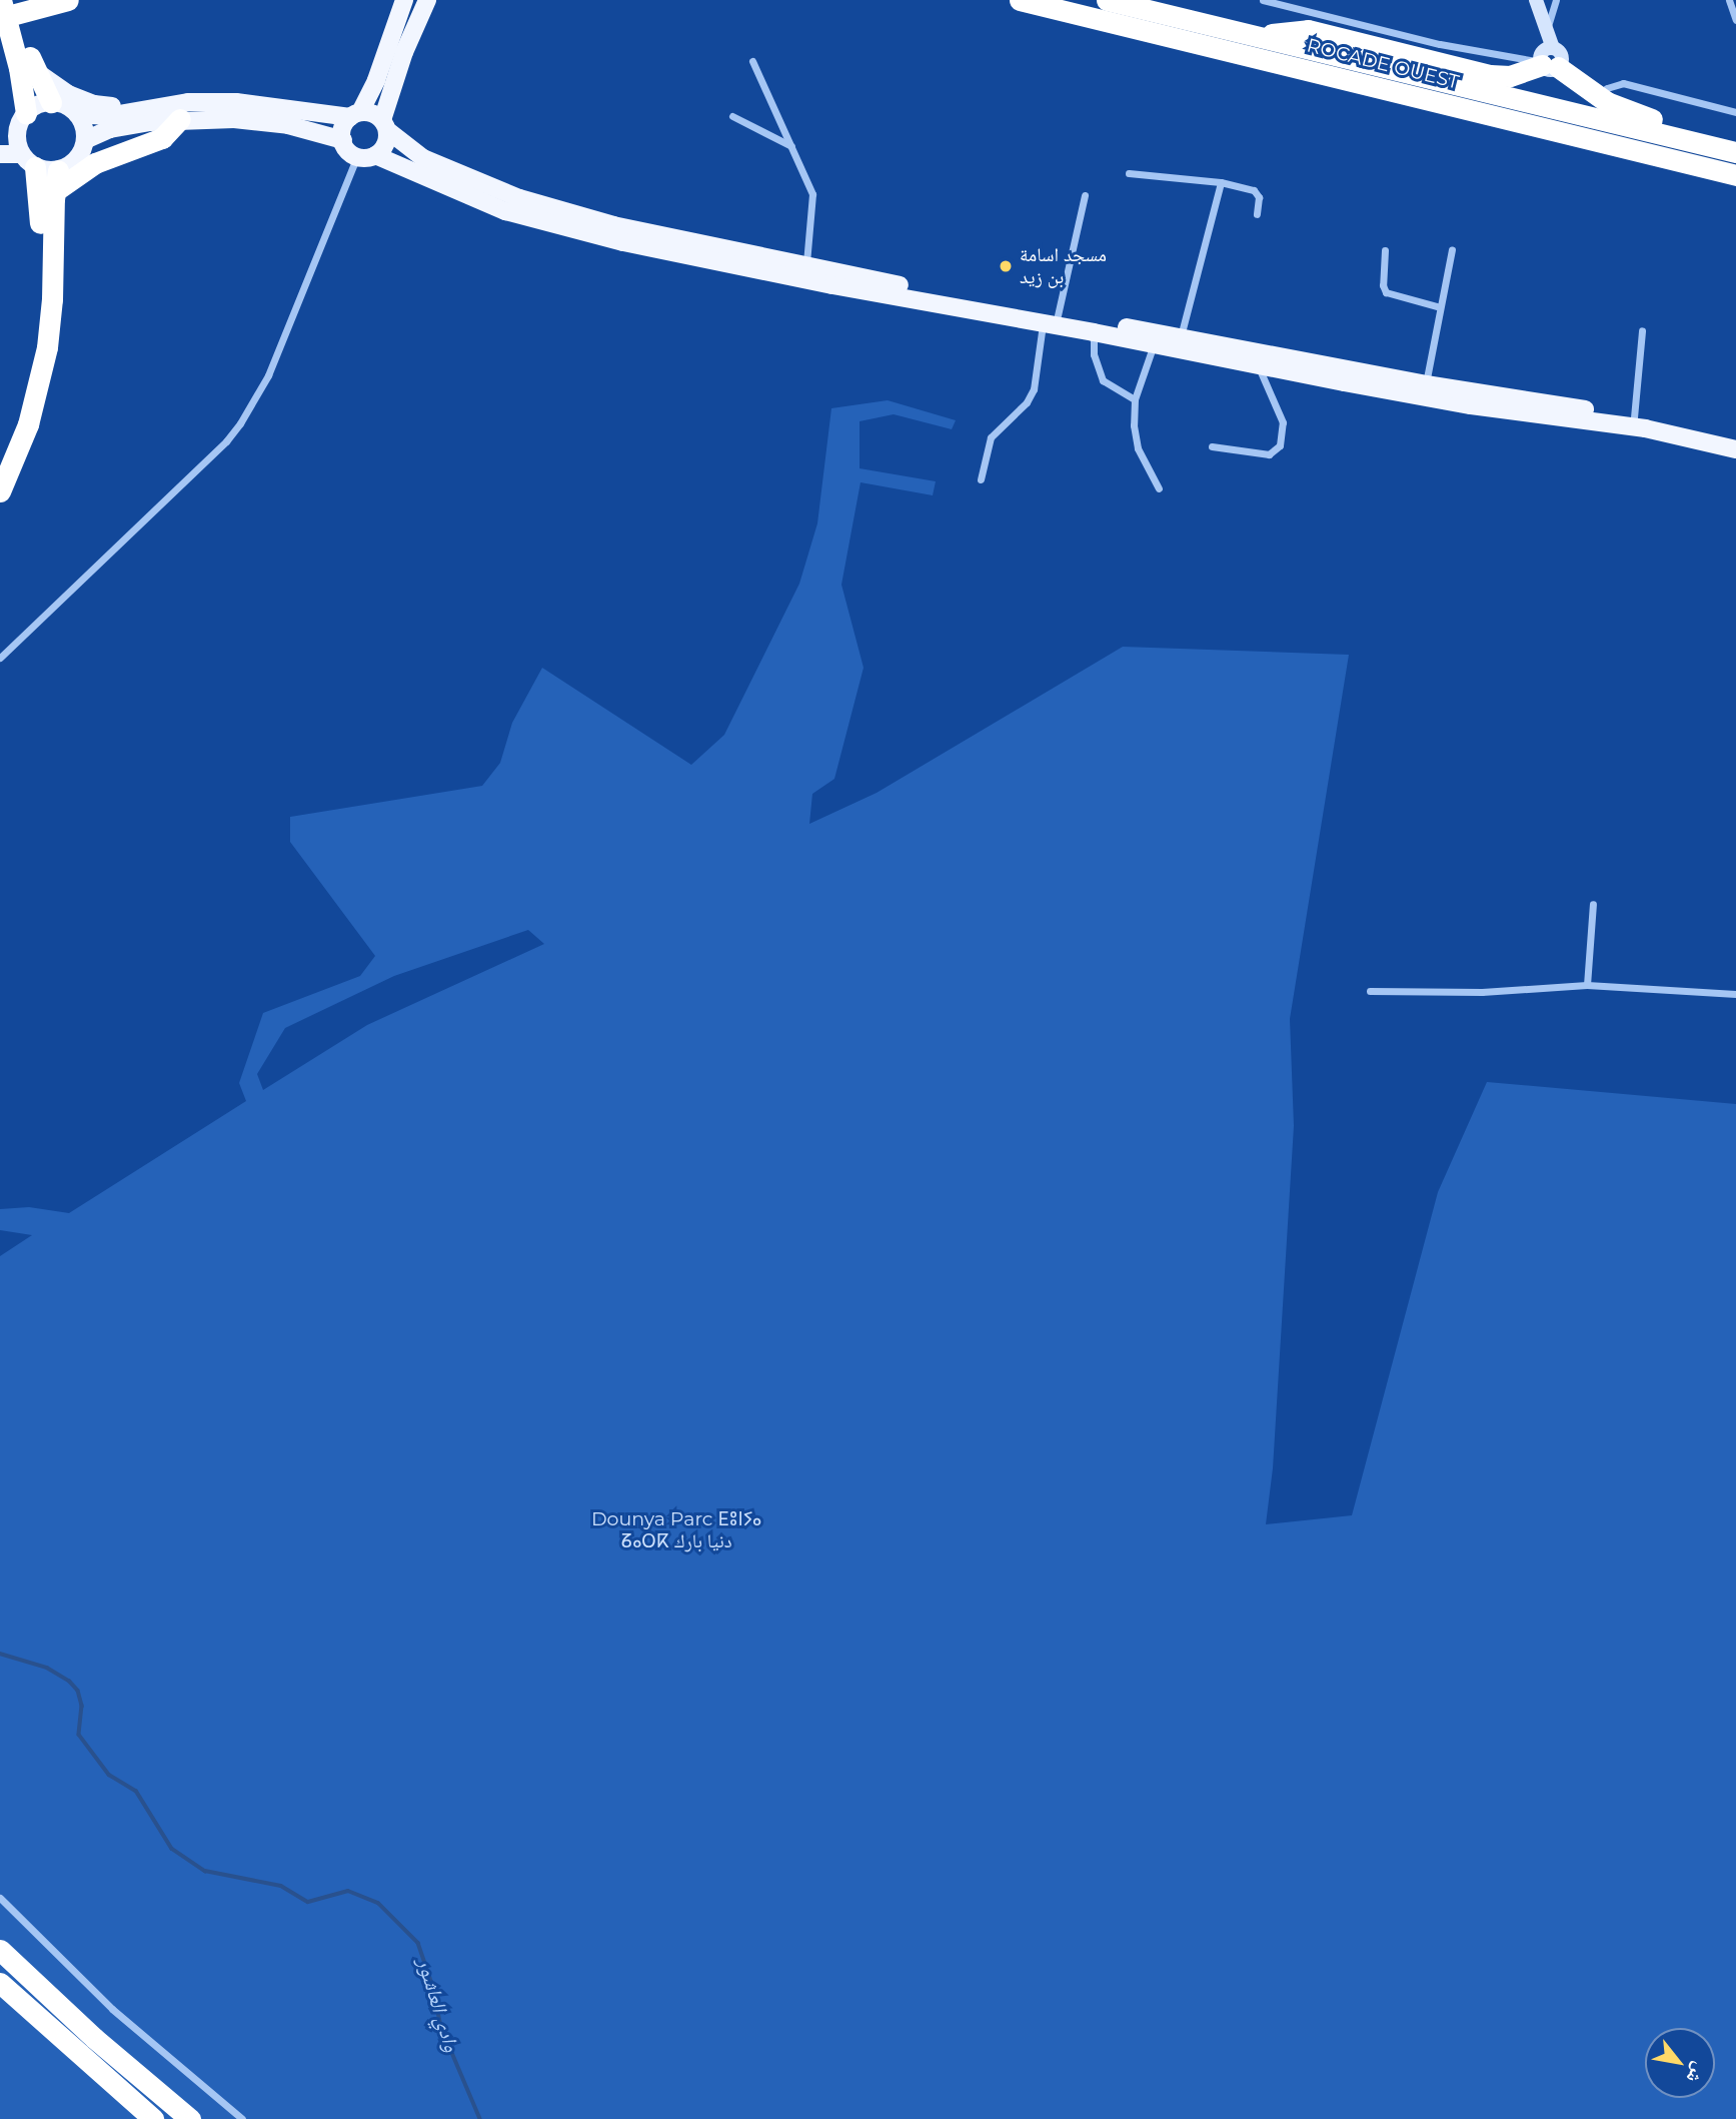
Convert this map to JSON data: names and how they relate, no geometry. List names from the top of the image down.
{
  "streets": {
    "highway": ["ROCADE OUEST"]
  },
  "water": ["وادي العاشور"],
  "parks": ["Dounya Parc ⴹⵓⵏⵢⴰ ⵒⴰⵔⴽ دنيا بارك"],
  "places": ["مسجد اسامة بن زيد"],
  "north": "bottom right"
}
